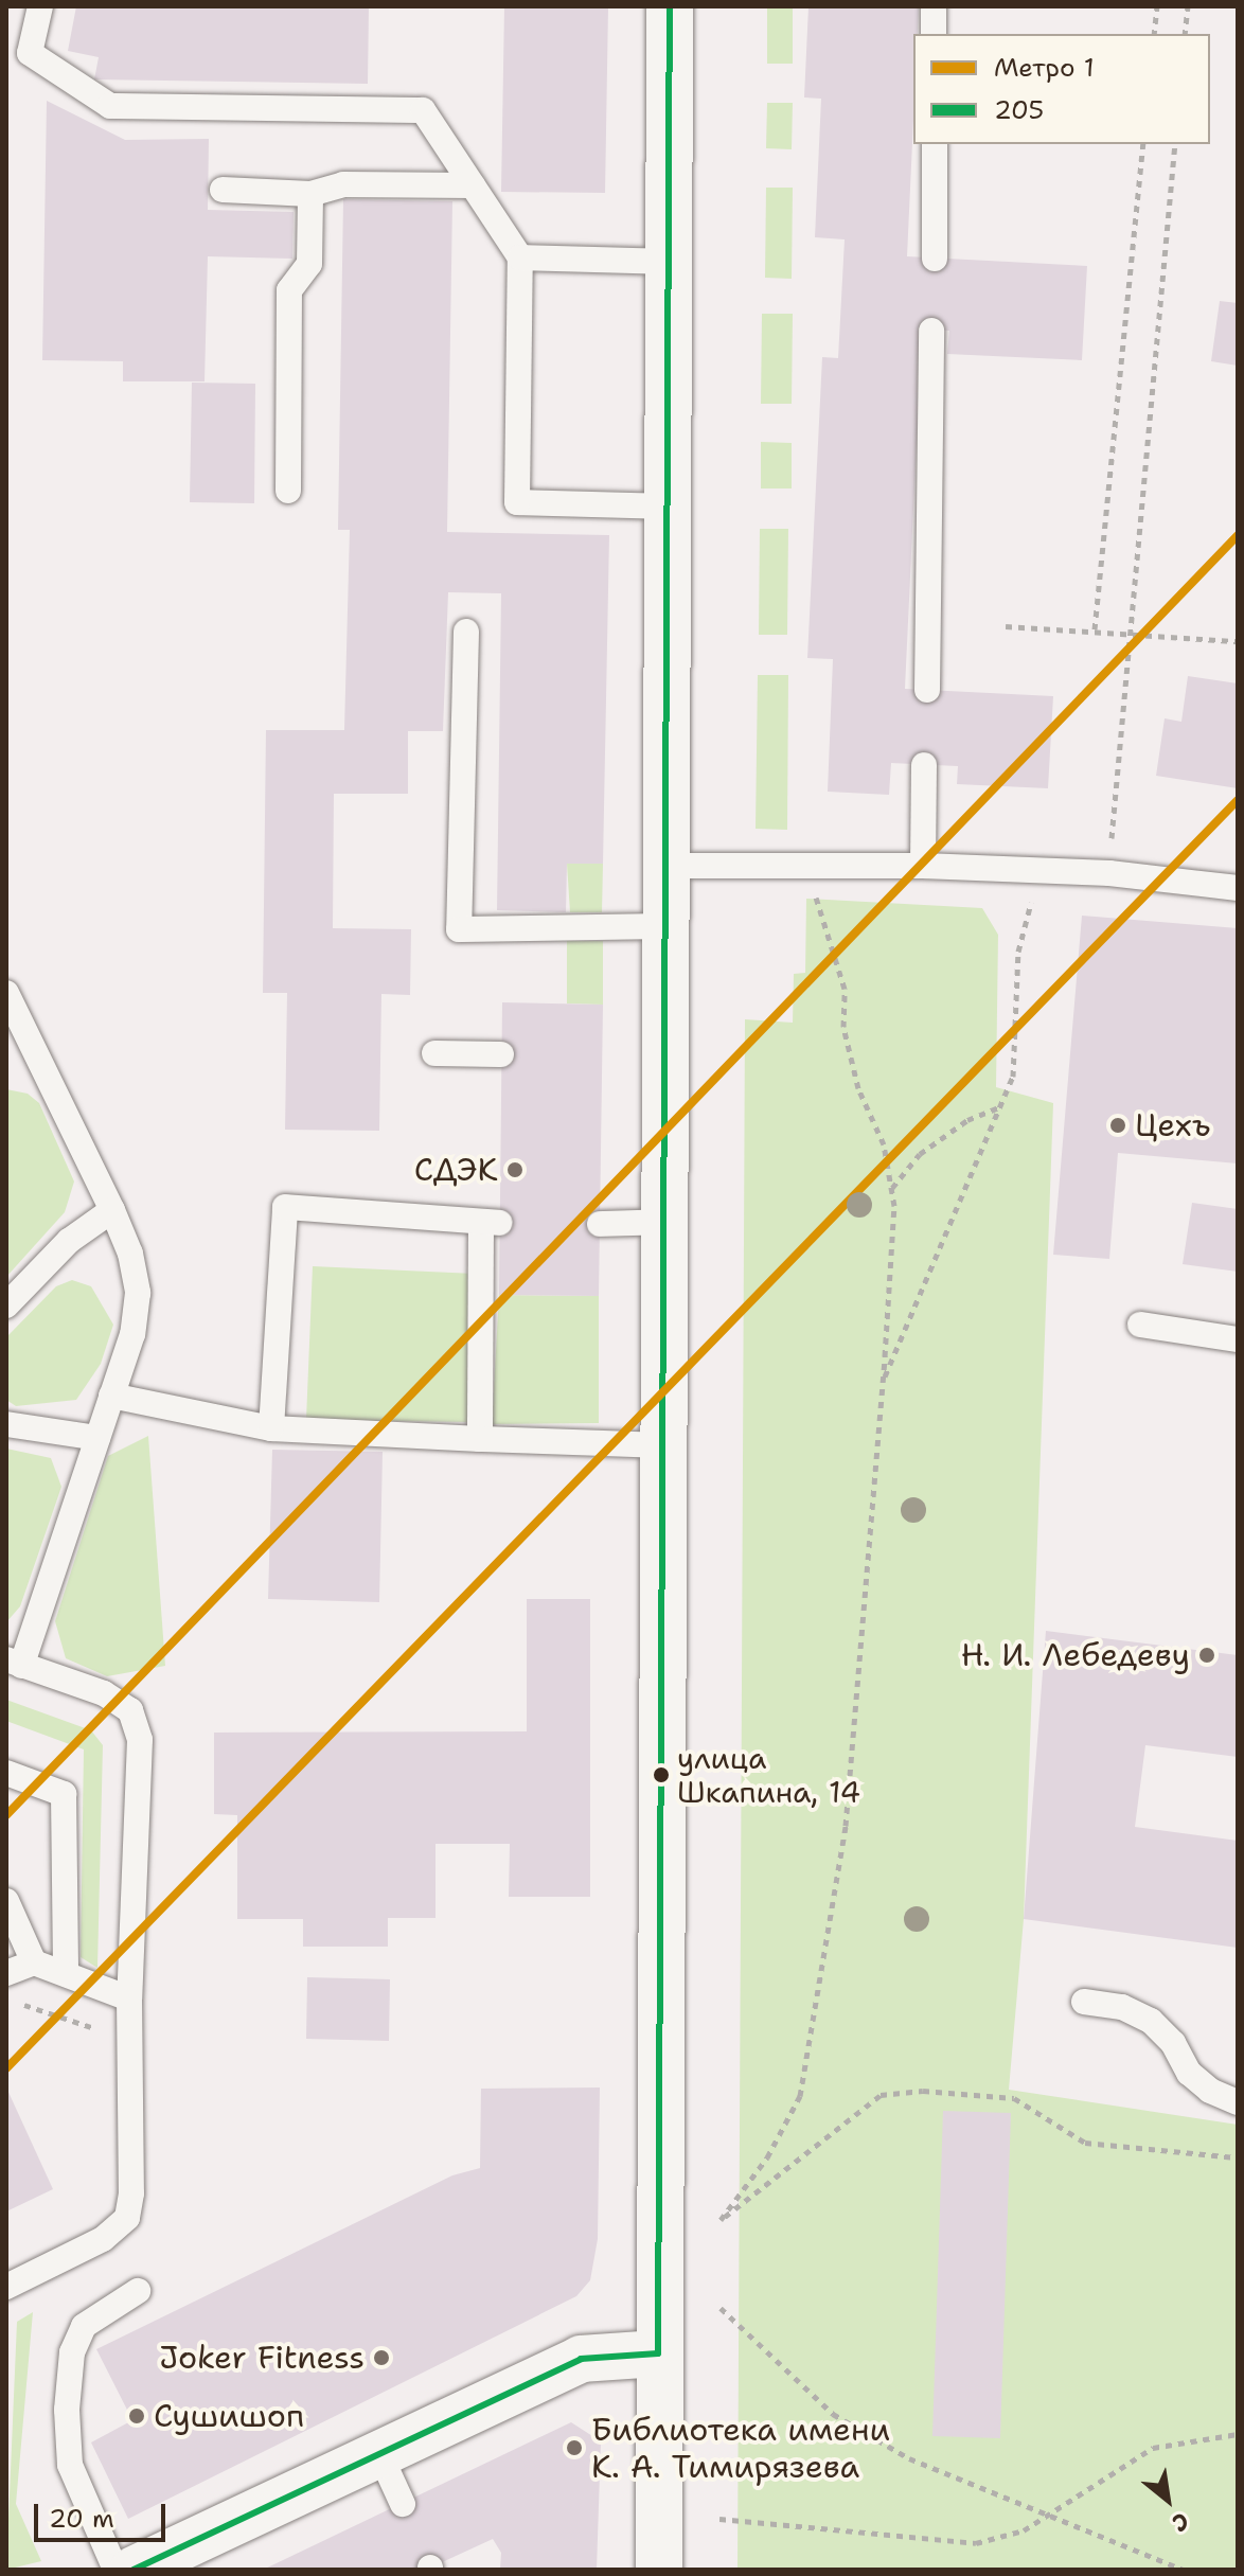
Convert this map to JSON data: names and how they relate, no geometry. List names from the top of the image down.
{
  "places": [
    "Цехъ",
    "СДЭК",
    "Н. И. Лебедеву",
    "улица Шкапина, 14",
    "Joker Fitness",
    "Сушишоп",
    "Библиотека имени К. А. Тимирязева"
  ],
  "lines": ["transit line 205", "metro line 1"],
  "legend": ["Метро 1", "205"],
  "scale_bar": "20 m",
  "north": "bottom right"
}
